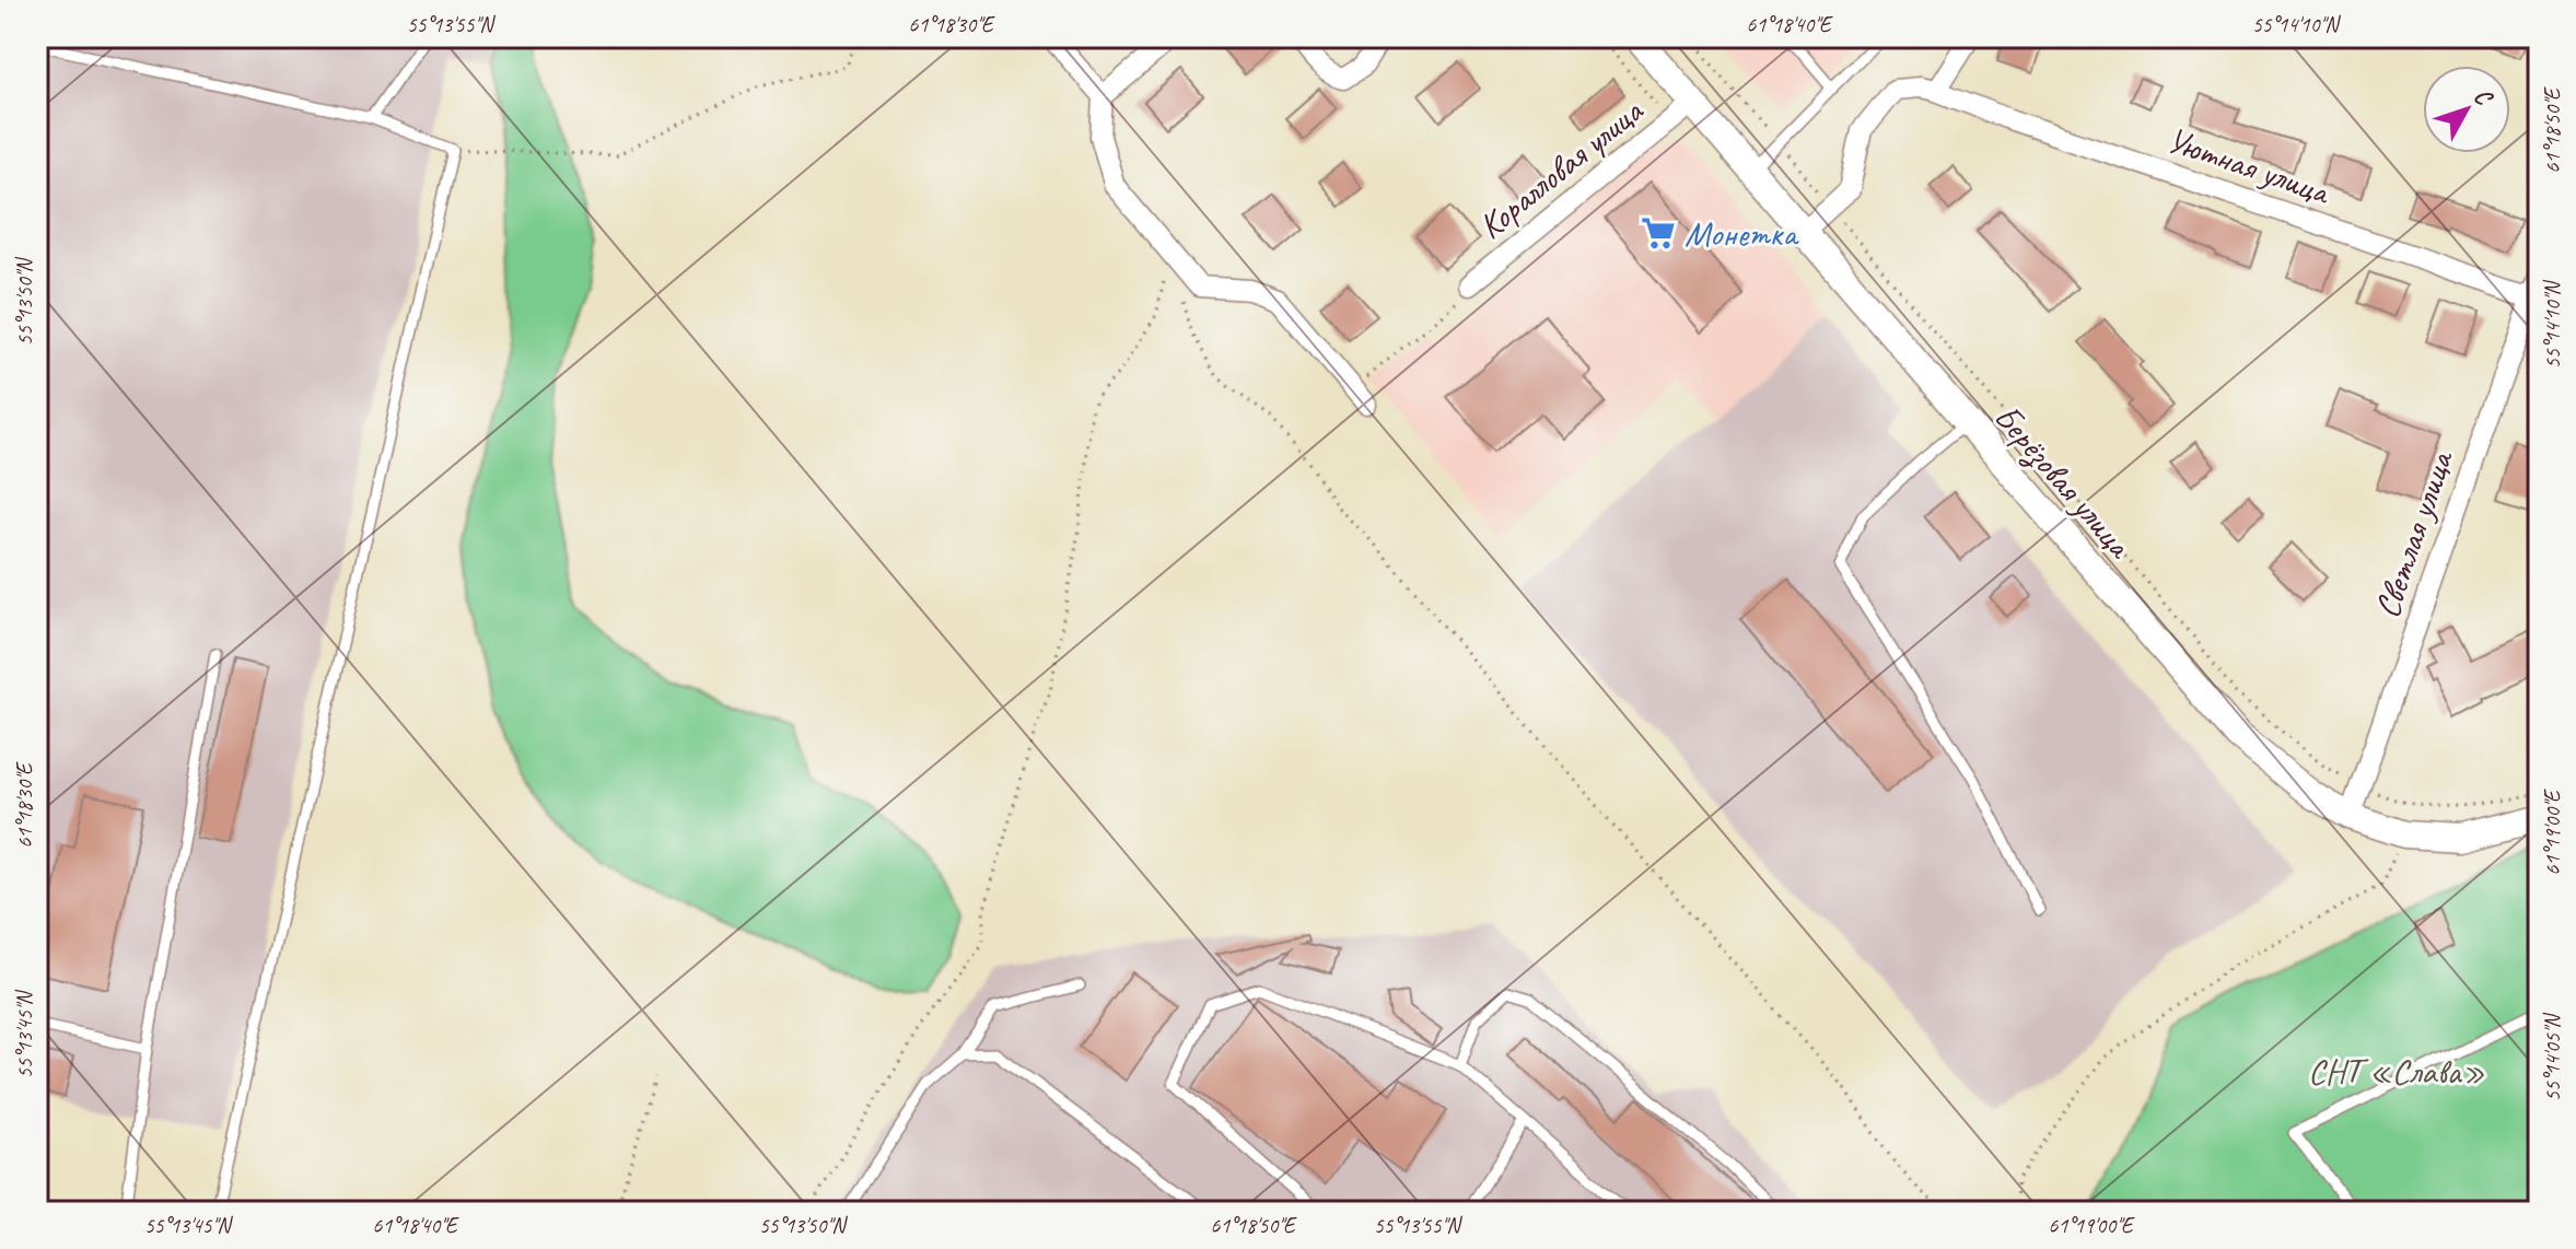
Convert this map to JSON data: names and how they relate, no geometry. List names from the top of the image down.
{
  "streets": {
    "main road": ["Берёзовая улица"],
    "street": ["Уютная улица", "Коралловая улица", "Светлая улица"]
  },
  "crossings": [
    ["Уютная улица", "Светлая улица"],
    ["Коралловая улица", "Берёзовая улица"],
    ["Берёзовая улица", "Светлая улица"]
  ],
  "parks": ["СНТ «Слава»"],
  "places": {
    "supermarket": ["Монетка"]
  },
  "north": "top right",
  "coordinates": [
    "55°13'55\"N",
    "61°18'30\"E",
    "61°18'40\"E",
    "55°14'10\"N",
    "61°18'50\"E",
    "55°13'50\"N",
    "61°19'00\"E",
    "55°13'45\"N",
    "55°14'05\"N"
  ]
}
